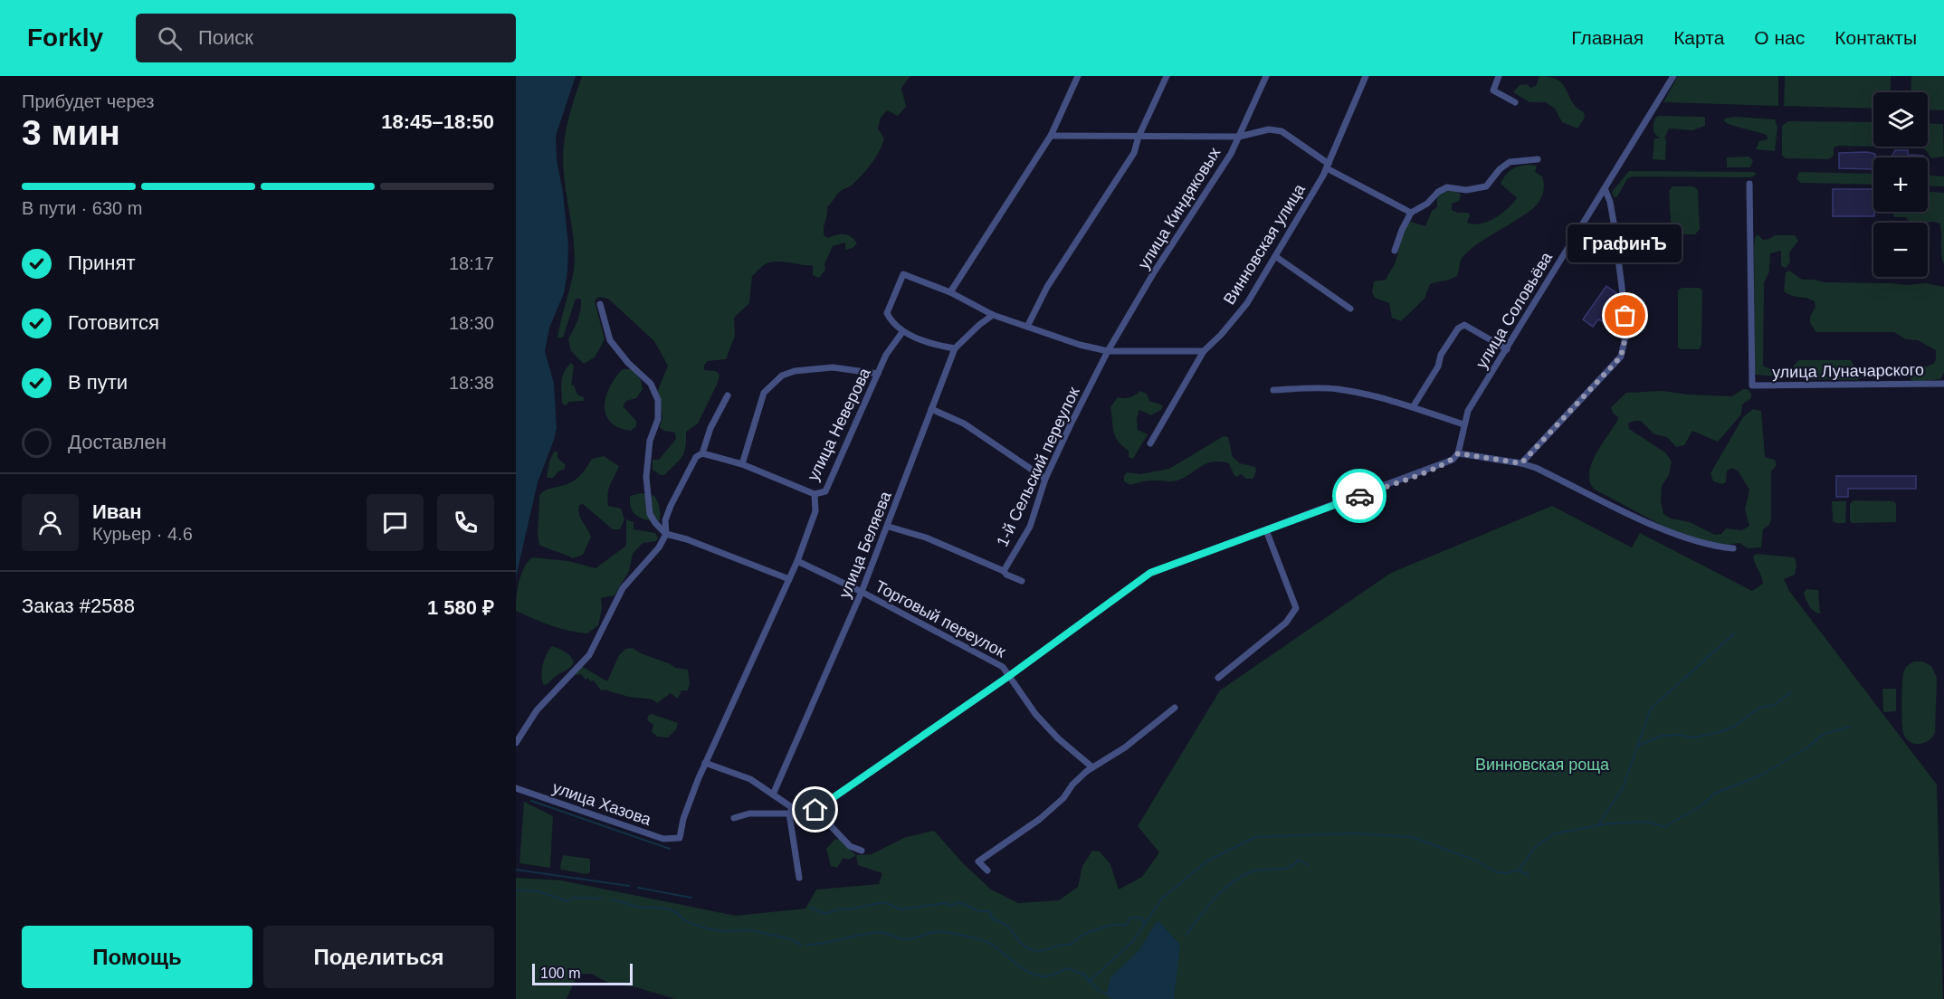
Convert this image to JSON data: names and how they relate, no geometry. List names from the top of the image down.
{
  "streets": {
    "street": [
      "улица Киндяковых",
      "Винновская улица",
      "улица Соловьёва",
      "улица Луначарского",
      "улица Неверова",
      "1-й Сельский переулок",
      "улица Беляева",
      "Торговый переулок",
      "улица Хазова"
    ]
  },
  "crossings": [
    ["улица Киндяковых", "1-й Сельский переулок"],
    ["улица Неверова", "Торговый переулок"],
    ["улица Неверова", "улица Хазова"],
    ["1-й Сельский переулок", "улица Беляева"],
    ["улица Беляева", "Торговый переулок"]
  ],
  "parks": ["Винновская роща"],
  "places": ["ГрафинЪ"],
  "scale_bar": "100 m",
  "page": {
    "header": "Forkly",
    "search": "Поиск",
    "nav": [
      "Главная",
      "Карта",
      "О нас",
      "Контакты"
    ],
    "heading": ["3 мин", "Прибудет через", "18:45–18:50"],
    "panel": [
      "Иван",
      "Курьер · 4.6",
      "Заказ #2588",
      "1 580 ₽"
    ],
    "map_buttons": ["+", "−"],
    "bar": "В пути · 630 m",
    "bubble": "ГрафинЪ",
    "list": [
      ["Принят", "18:17"],
      ["Готовится", "18:30"],
      ["В пути", "18:38"],
      "Доставлен"
    ],
    "buttons": ["Помощь", "Поделиться"],
    "scale": "100 m"
  }
}
